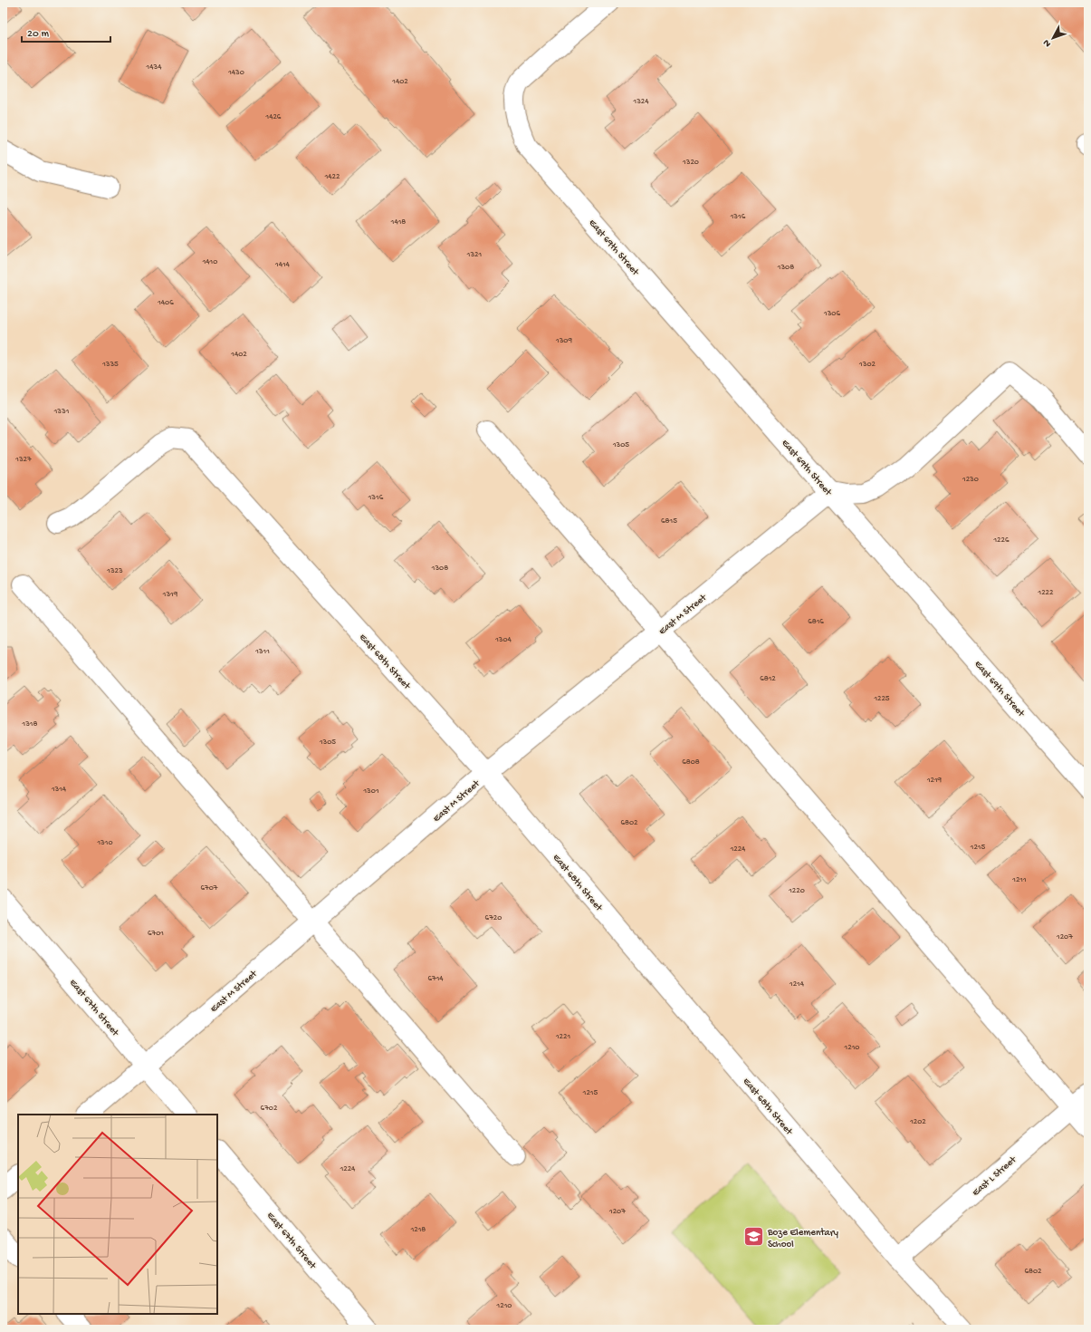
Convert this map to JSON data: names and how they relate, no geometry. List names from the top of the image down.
{
  "streets": {
    "street": [
      "East 69th Street",
      "East M Street",
      "East 68th Street",
      "East 67th Street",
      "East L Street"
    ]
  },
  "crossings": [
    ["East 69th Street", "East M Street"],
    ["East M Street", "East 68th Street"],
    ["East M Street", "East 67th Street"],
    ["East 68th Street", "East L Street"]
  ],
  "places": {
    "school or university": ["Boze Elementary School"]
  },
  "house_numbers": [
    "1434",
    "1430",
    "1402",
    "1324",
    "1426",
    "1320",
    "1422",
    "1316",
    "1418",
    "1321",
    "1410",
    "1414",
    "1308",
    "1406",
    "1306",
    "1309",
    "1402",
    "1335",
    "1302",
    "1331",
    "1305",
    "1327",
    "1230",
    "1316",
    "6815",
    "1226",
    "1308",
    "1323",
    "1222",
    "1319",
    "6816",
    "1304",
    "1311",
    "6812",
    "1225",
    "1318",
    "1305",
    "6808",
    "1219",
    "1314",
    "1301",
    "6802",
    "1310",
    "1215",
    "1224",
    "1211",
    "6707",
    "1220",
    "6720",
    "6701",
    "1207",
    "6714",
    "1214",
    "1221",
    "1210",
    "1215",
    "6702",
    "1202",
    "1224",
    "1207",
    "1218",
    "6802",
    "1210"
  ],
  "scale_bar": "20 m",
  "north": "bottom left"
}
